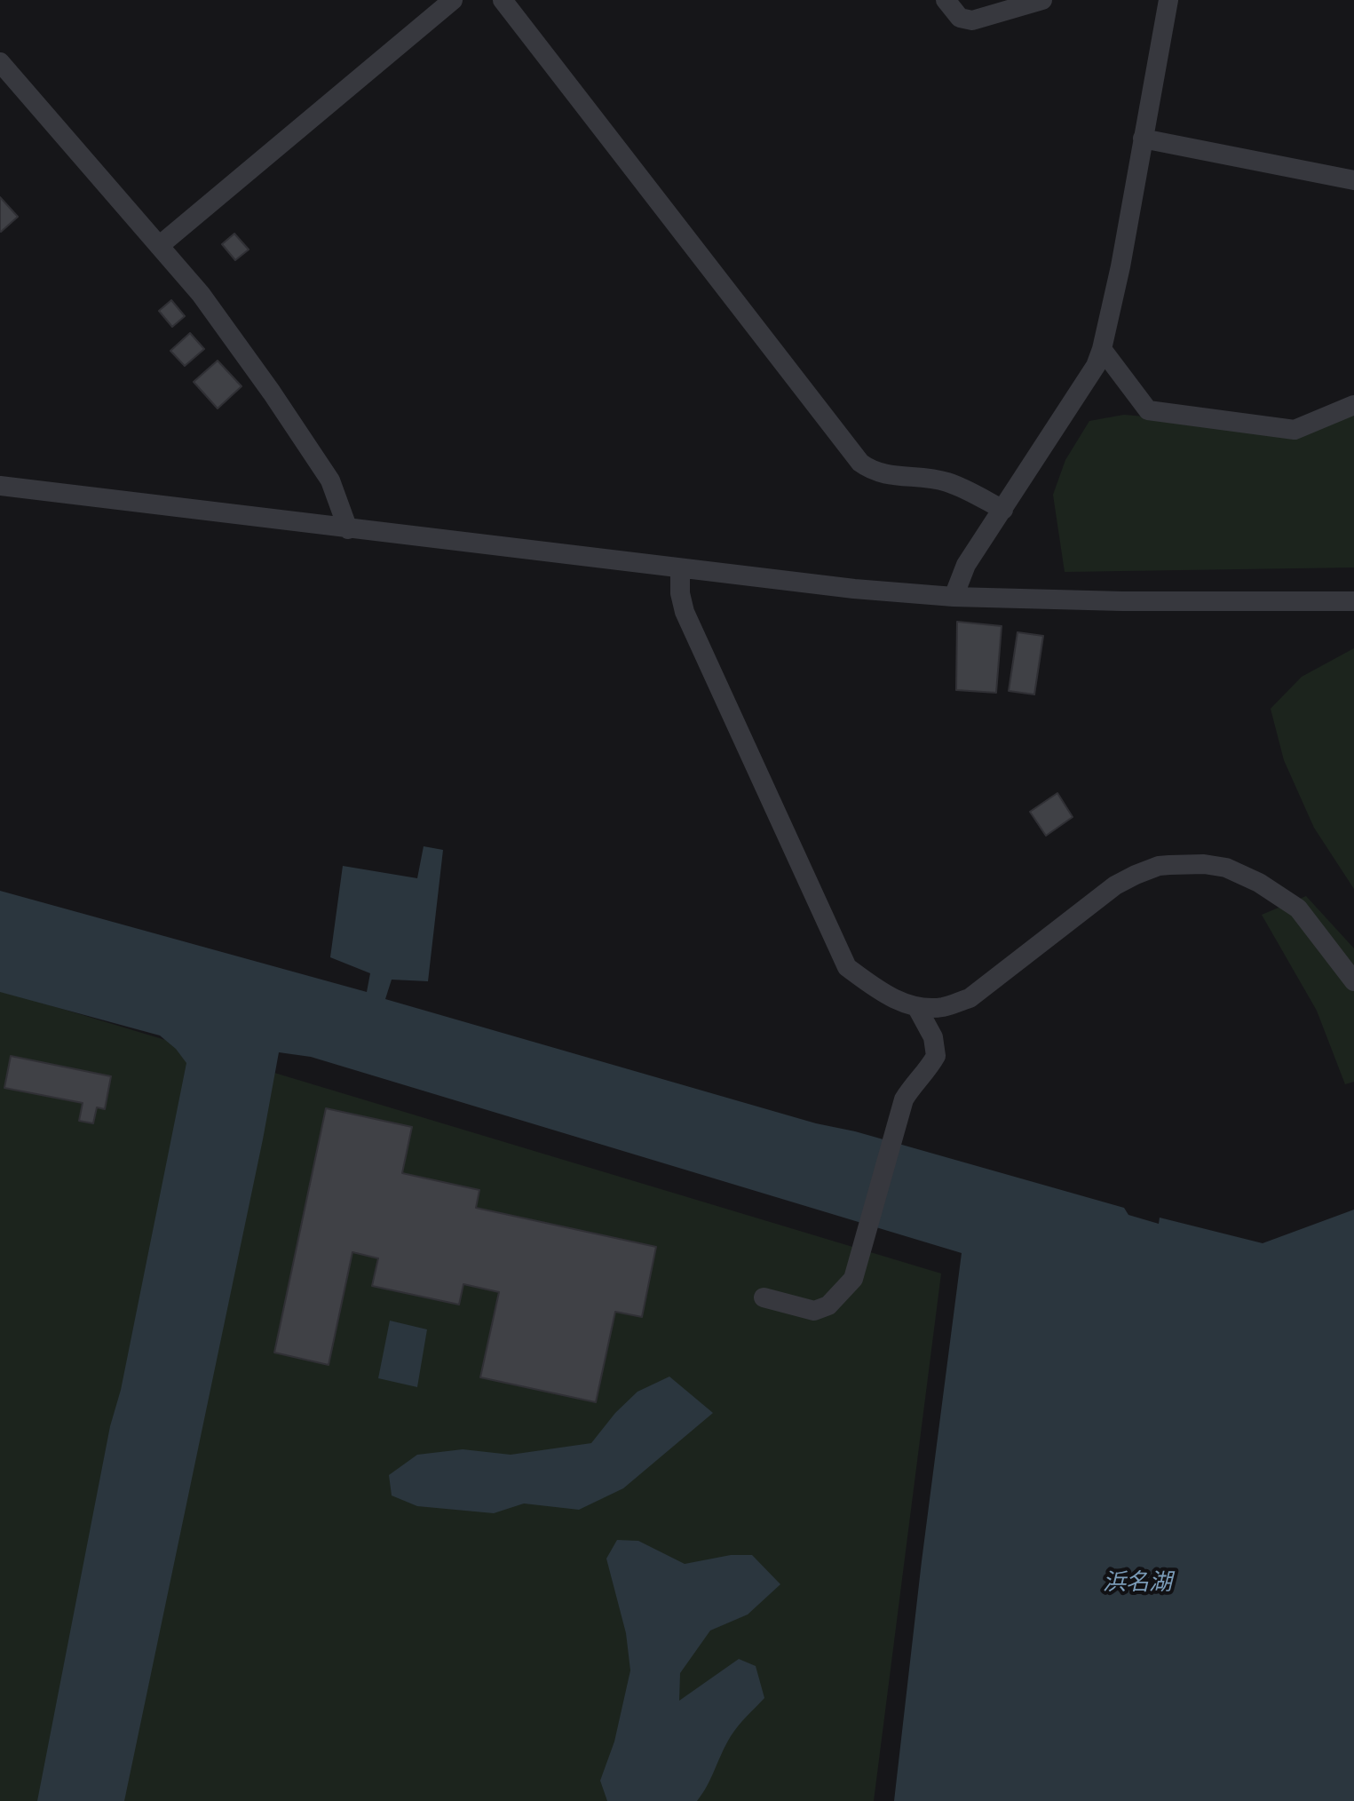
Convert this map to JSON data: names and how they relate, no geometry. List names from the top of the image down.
{
  "water": ["浜名湖"]
}
